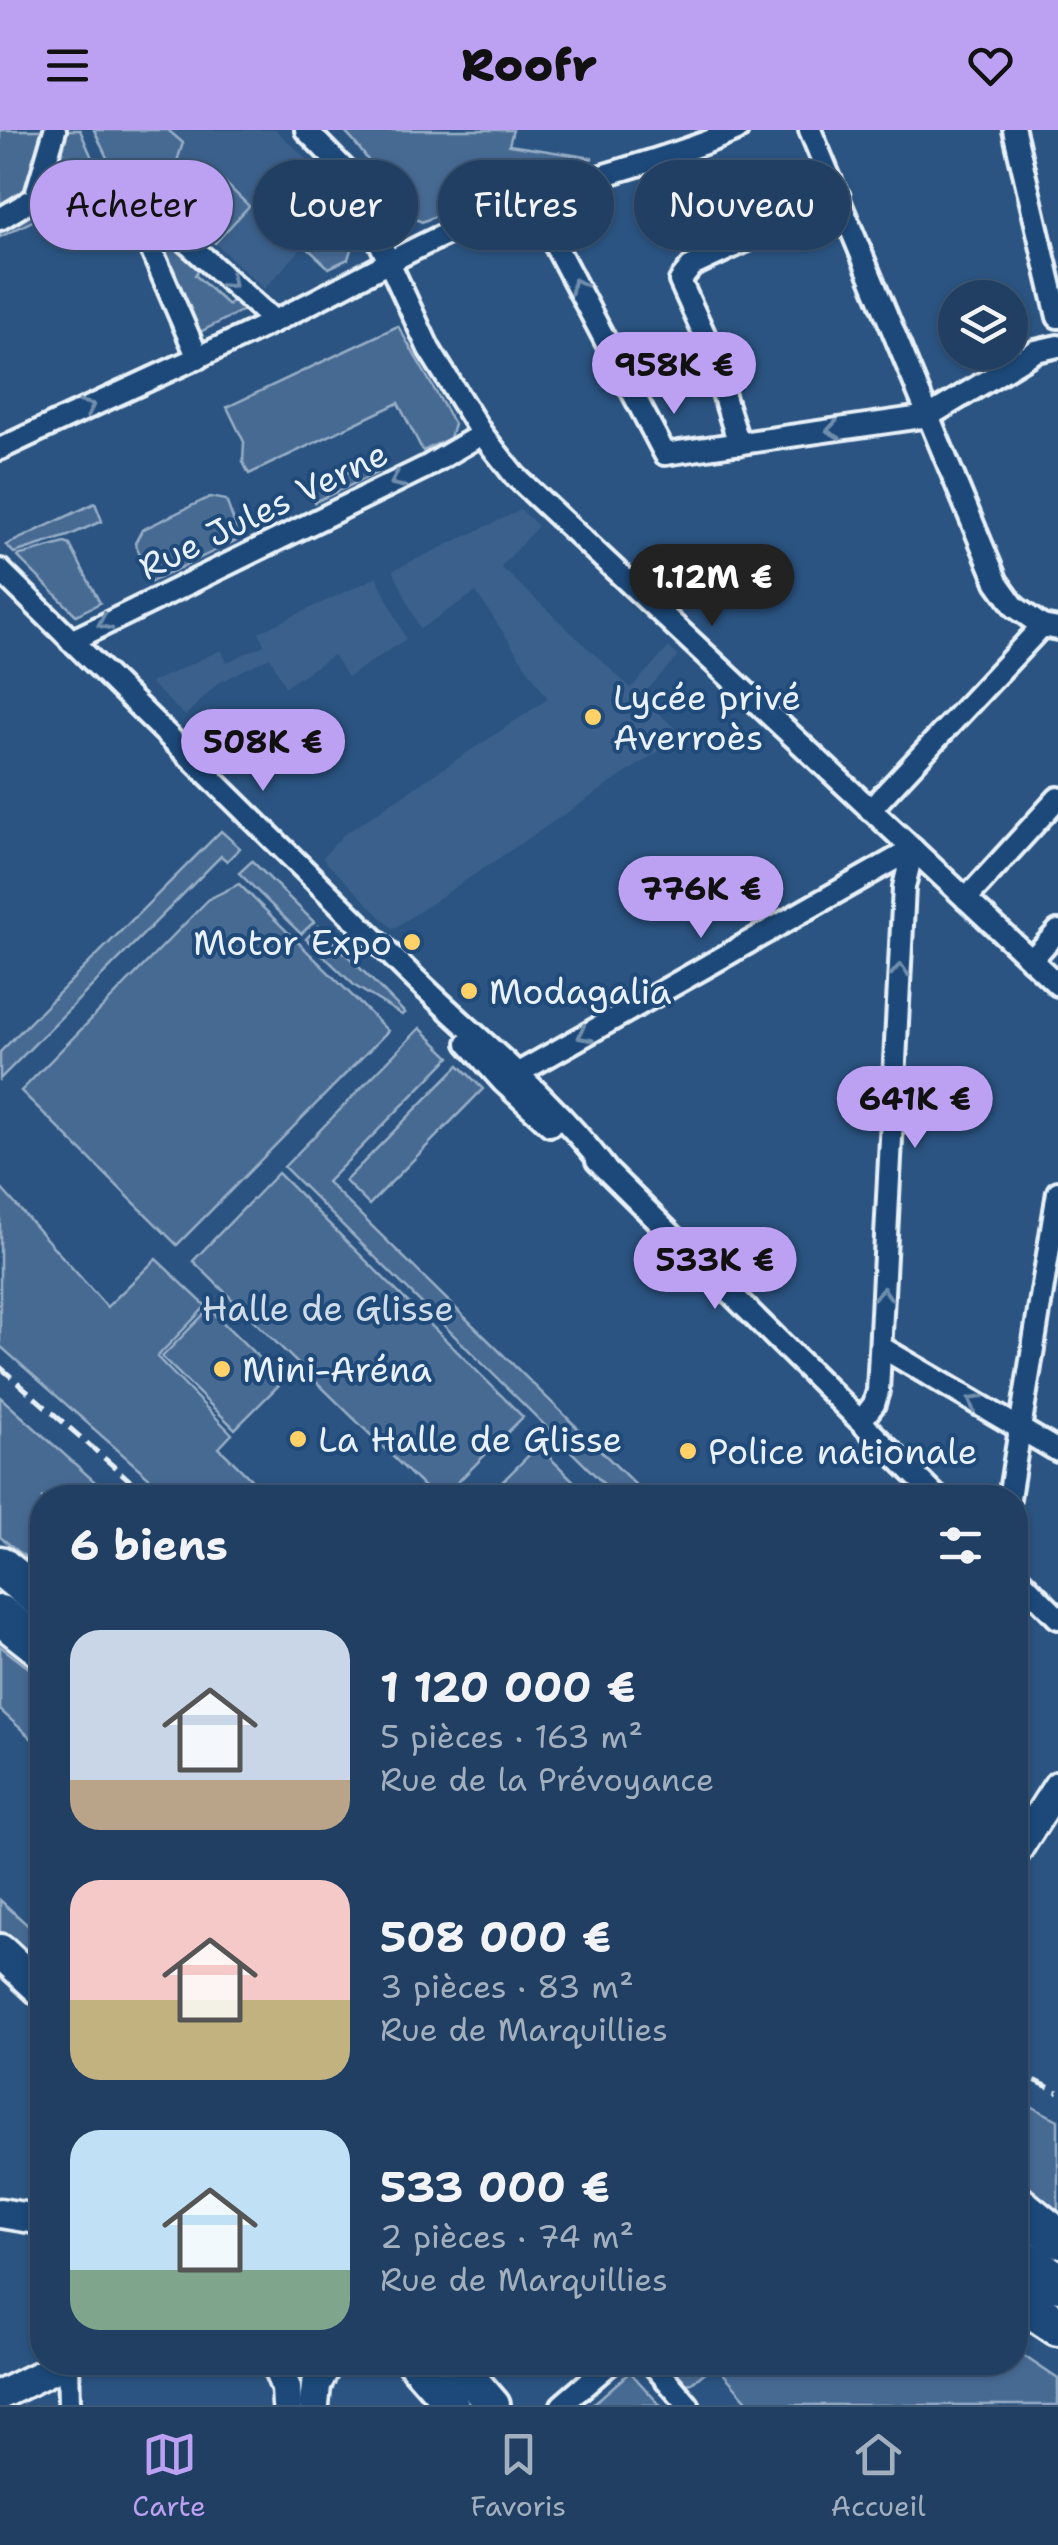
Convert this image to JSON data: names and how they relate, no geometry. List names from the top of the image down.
{
  "streets": {
    "street": ["Rue Jules Verne"]
  },
  "one_way": ["Rue Jules Verne"],
  "parks": ["Halle de Glisse"],
  "places": [
    "Lycée privé Averroès",
    "Motor Expo",
    "Modagalia",
    "Mini-Aréna",
    "La Halle de Glisse",
    "Police nationale"
  ],
  "page": {
    "header": "Roofr",
    "chip": [
      "Acheter",
      "Louer",
      "Filtres",
      "Nouveau"
    ],
    "price": [
      "958K €",
      "1.12M €",
      "508K €",
      "776K €",
      "641K €",
      "533K €"
    ],
    "heading": "6 biens",
    "list": [
      {
        "name": "1 120 000 €",
        "note": "5 pièces · 163 m² · Rue de la Prévoyance"
      },
      {
        "name": "508 000 €",
        "note": "3 pièces · 83 m² · Rue de Marquillies"
      },
      {
        "name": "533 000 €",
        "note": "2 pièces · 74 m² · Rue de Marquillies"
      }
    ],
    "tabs": ["Carte", "Favoris", "Accueil"]
  }
}
